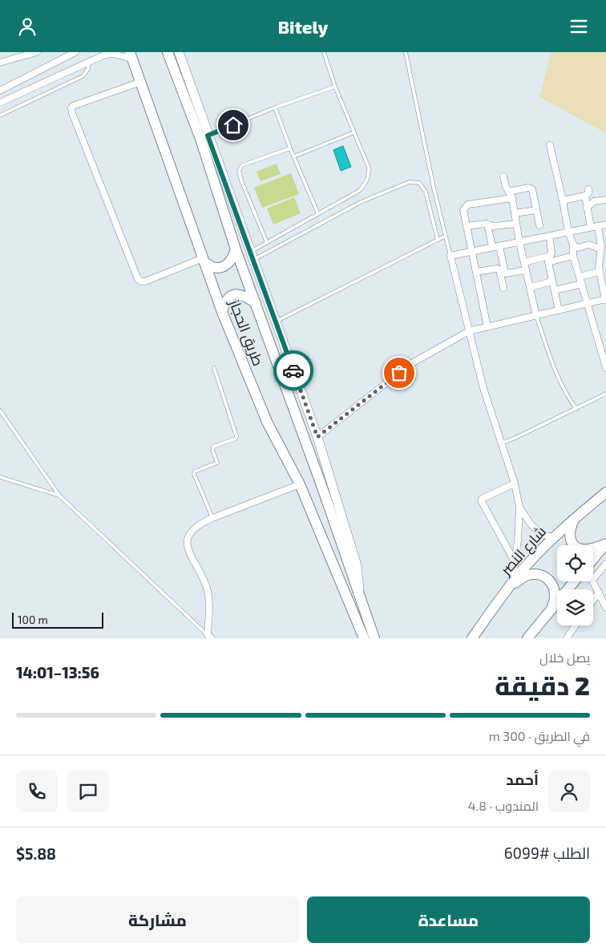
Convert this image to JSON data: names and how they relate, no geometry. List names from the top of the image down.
{
  "streets": {
    "main road": ["طريق الحجاز", "شارع النصر"]
  },
  "scale_bar": "100 m",
  "page": {
    "header": "Bitely",
    "scale": "100 m",
    "heading": ["2 دقيقة", "يصل خلال", "13:56–14:01"],
    "panel": [
      "أحمد",
      "المندوب · 4.8",
      "الطلب #6099",
      "$5.88"
    ],
    "bar": "في الطريق · 300 m",
    "buttons": ["مساعدة", "مشاركة"]
  }
}
